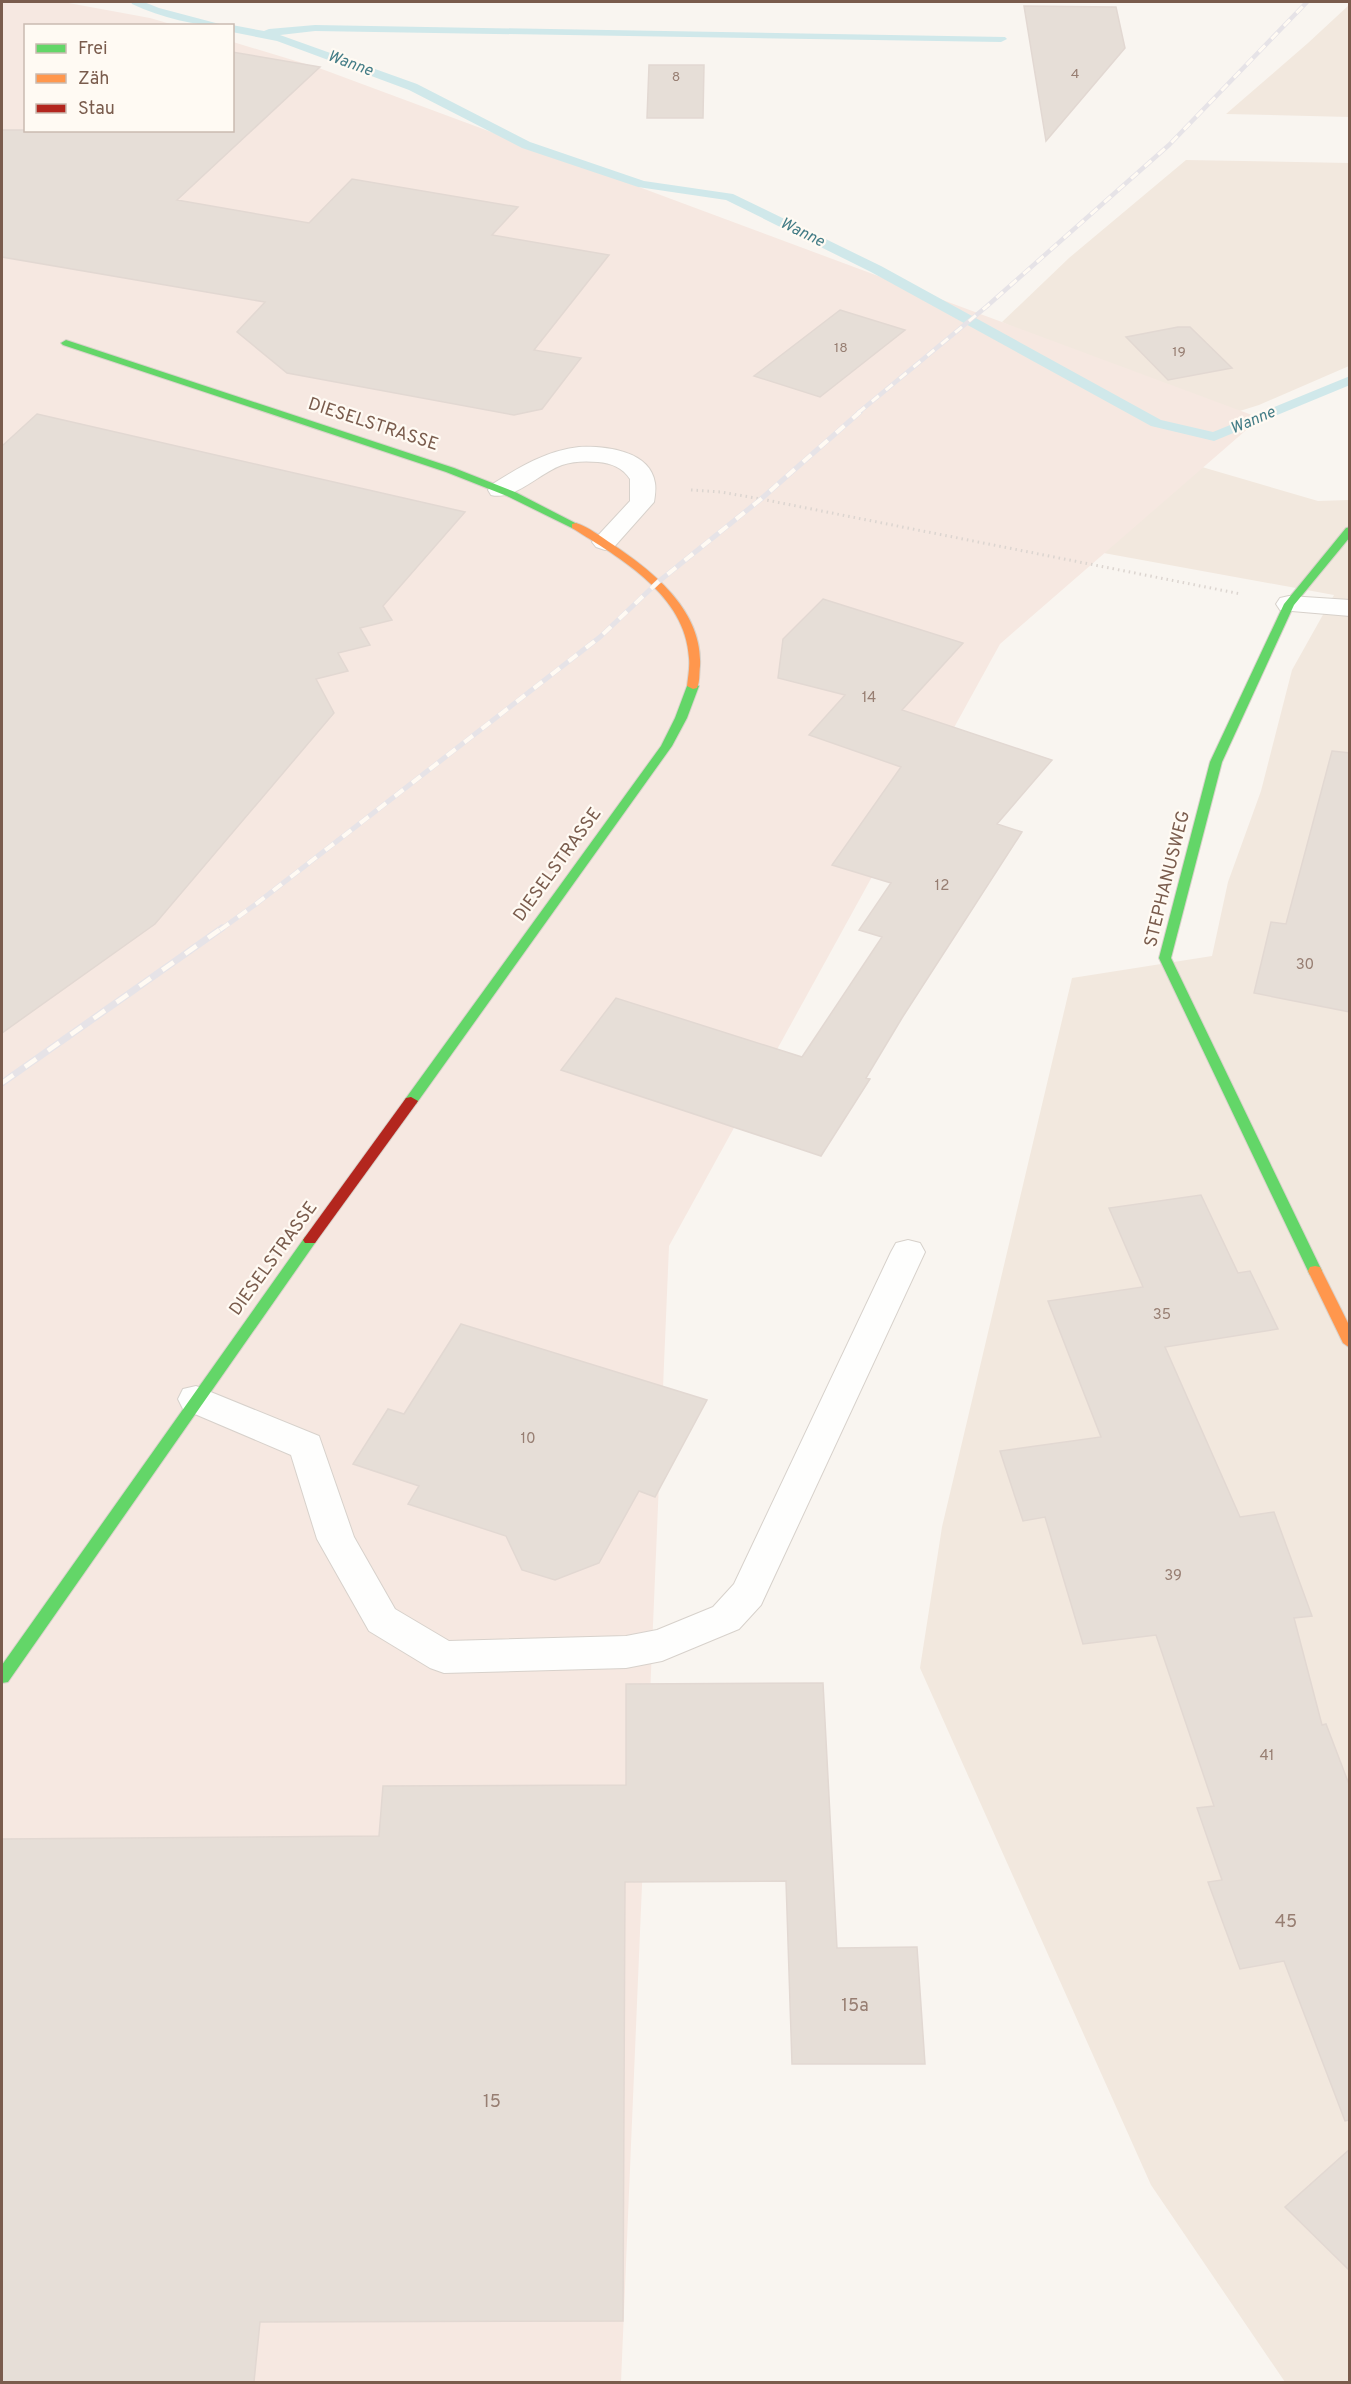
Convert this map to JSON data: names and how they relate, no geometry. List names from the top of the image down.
{
  "streets": {
    "street": ["DIESELSTRASSE", "STEPHANUSWEG"]
  },
  "water": ["Wanne"],
  "house_numbers": [
    "4",
    "8",
    "18",
    "19",
    "14",
    "12",
    "30",
    "35",
    "10",
    "39",
    "41",
    "45",
    "15a",
    "15"
  ],
  "legend": ["Frei", "Zäh", "Stau"]
}
